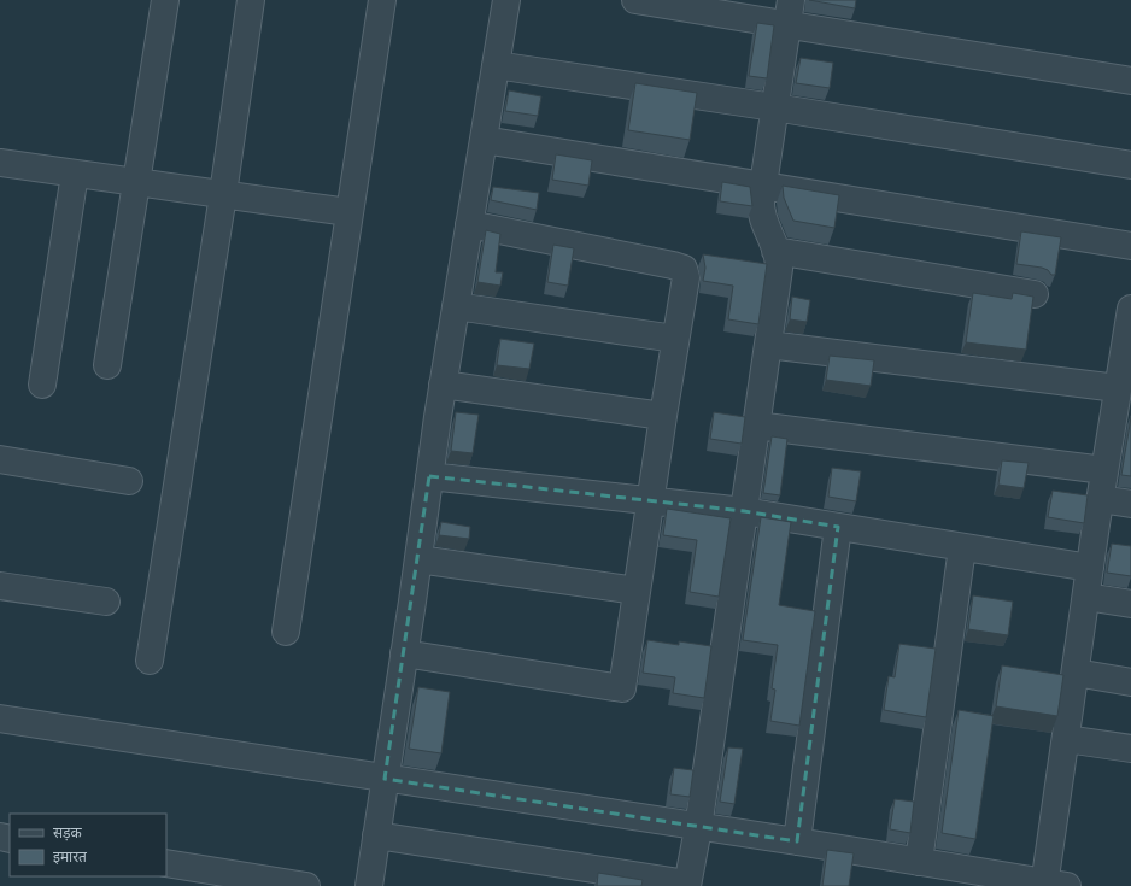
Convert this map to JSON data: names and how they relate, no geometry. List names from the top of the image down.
{
  "legend": ["सड़क", "इमारत"]
}
